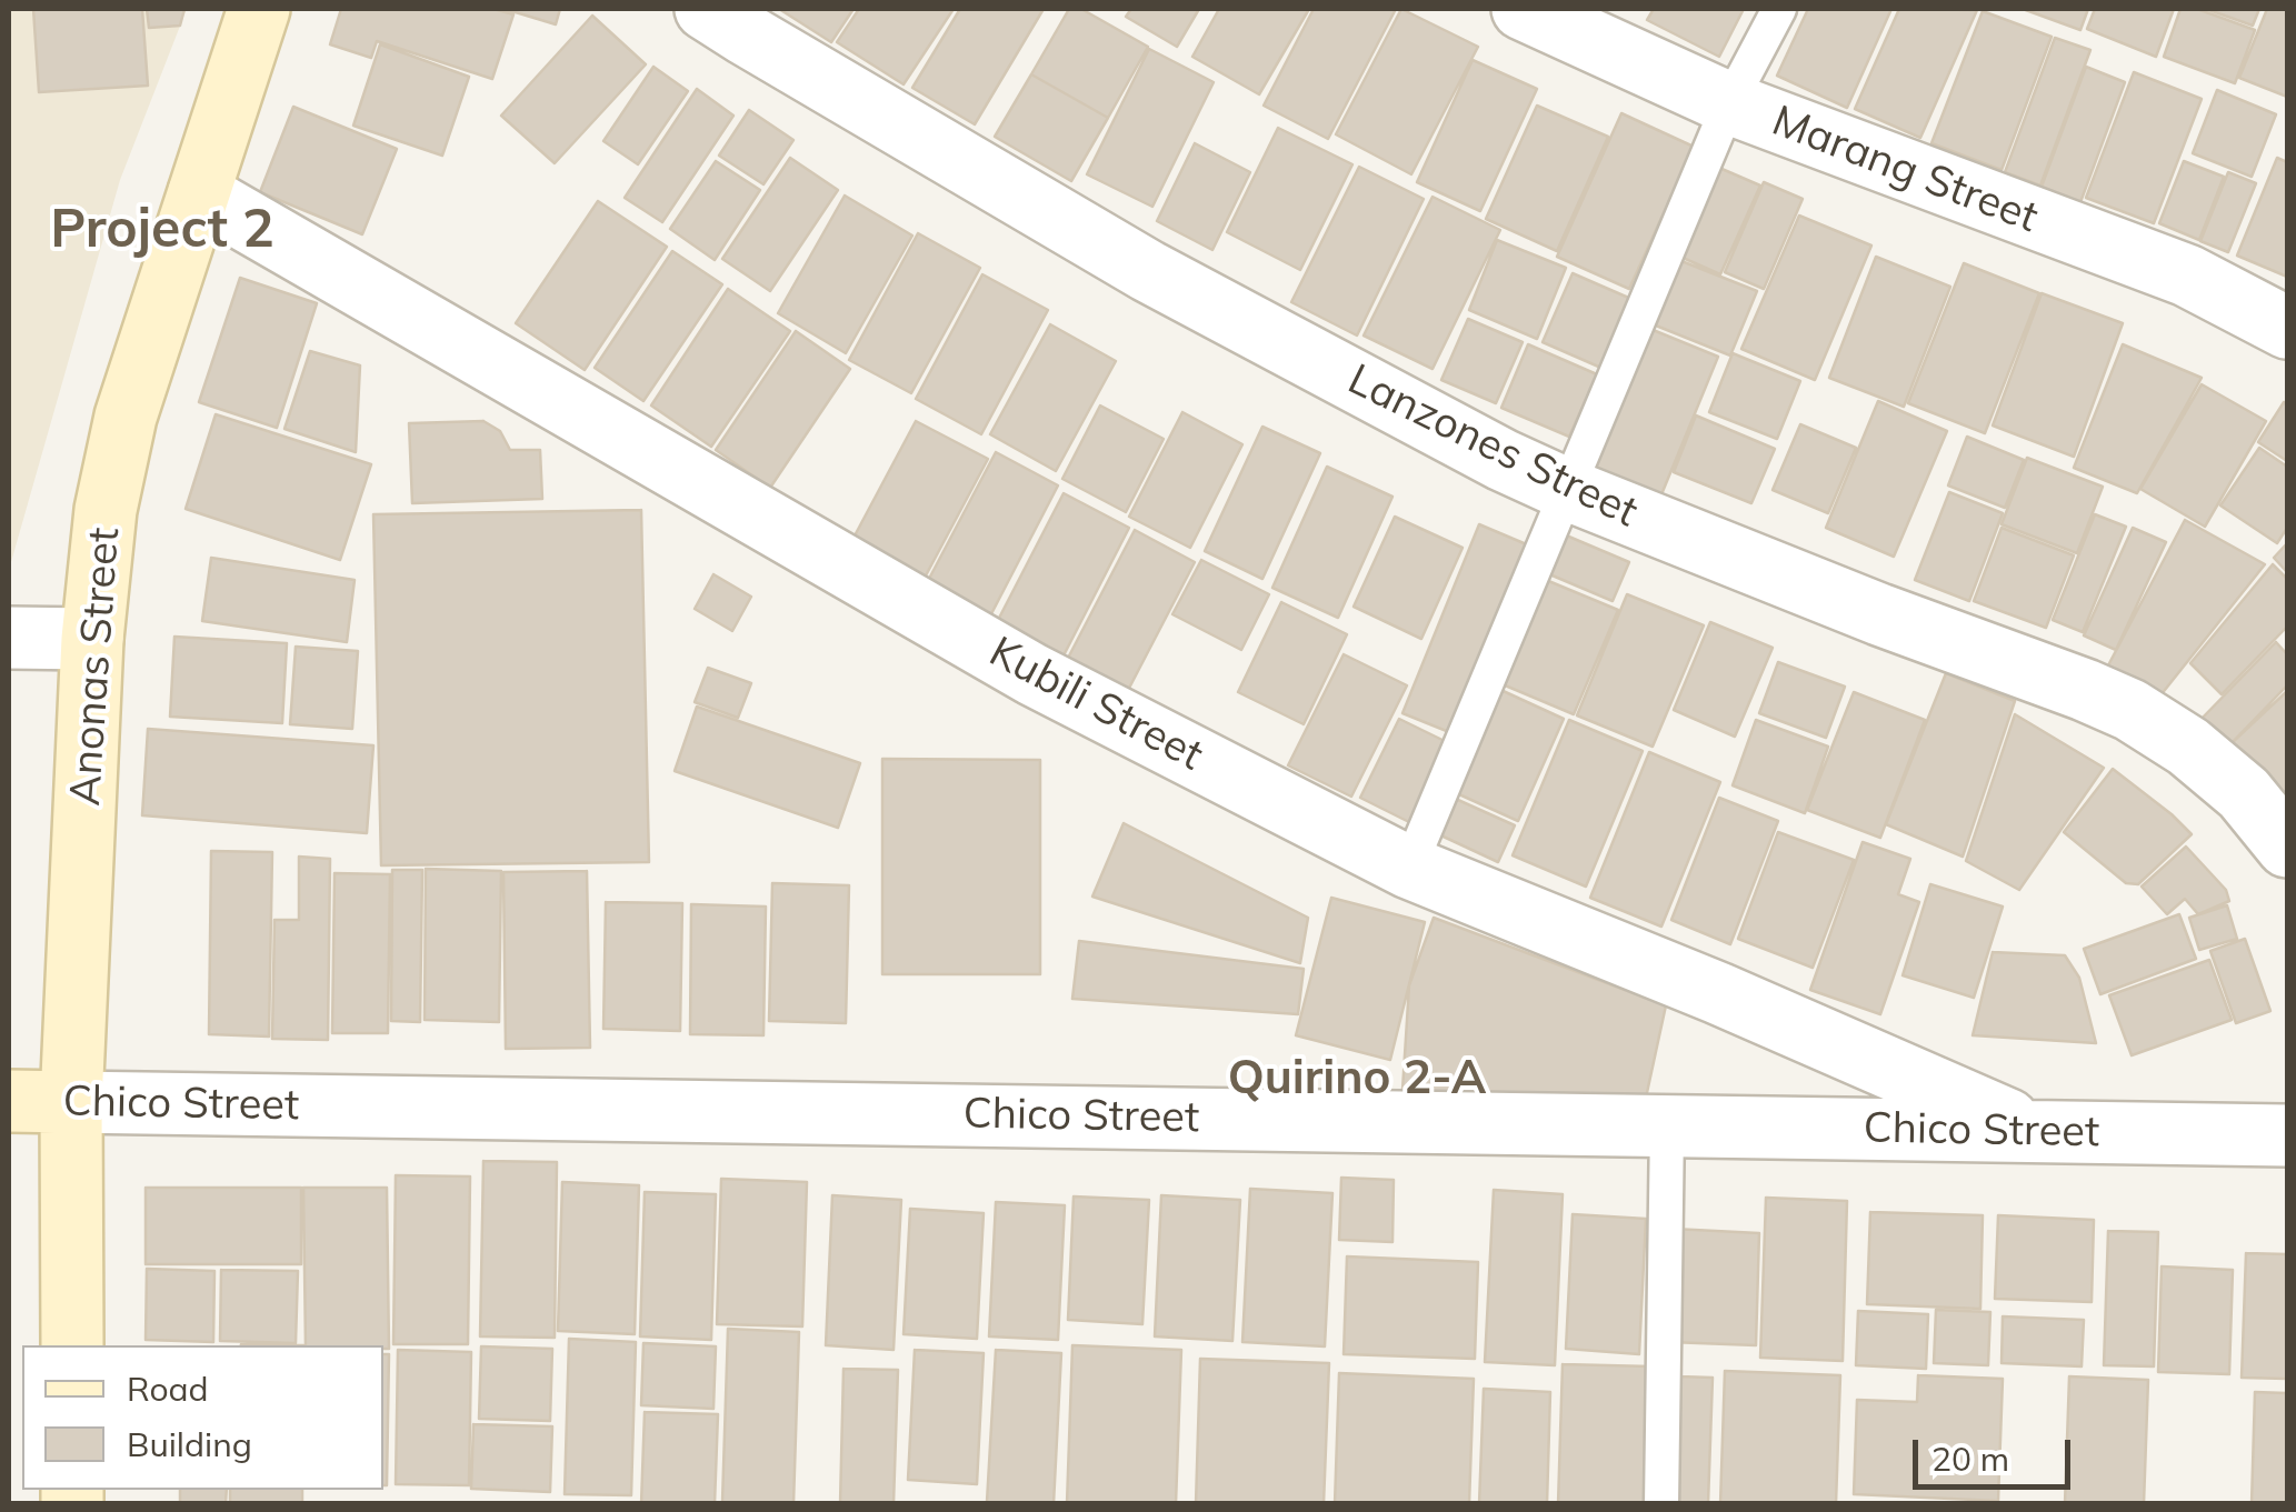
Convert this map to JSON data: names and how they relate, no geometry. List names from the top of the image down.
{
  "streets": {
    "main road": ["Anonas Street", "Chico Street"],
    "street": ["Marang Street", "Lanzones Street", "Kubili Street"]
  },
  "crossings": [
    ["Anonas Street", "Kubili Street"],
    ["Anonas Street", "Chico Street"],
    ["Kubili Street", "Chico Street"]
  ],
  "districts": ["Project 2", "Quirino 2-A"],
  "legend": ["Road", "Building"],
  "scale_bar": "20 m"
}
